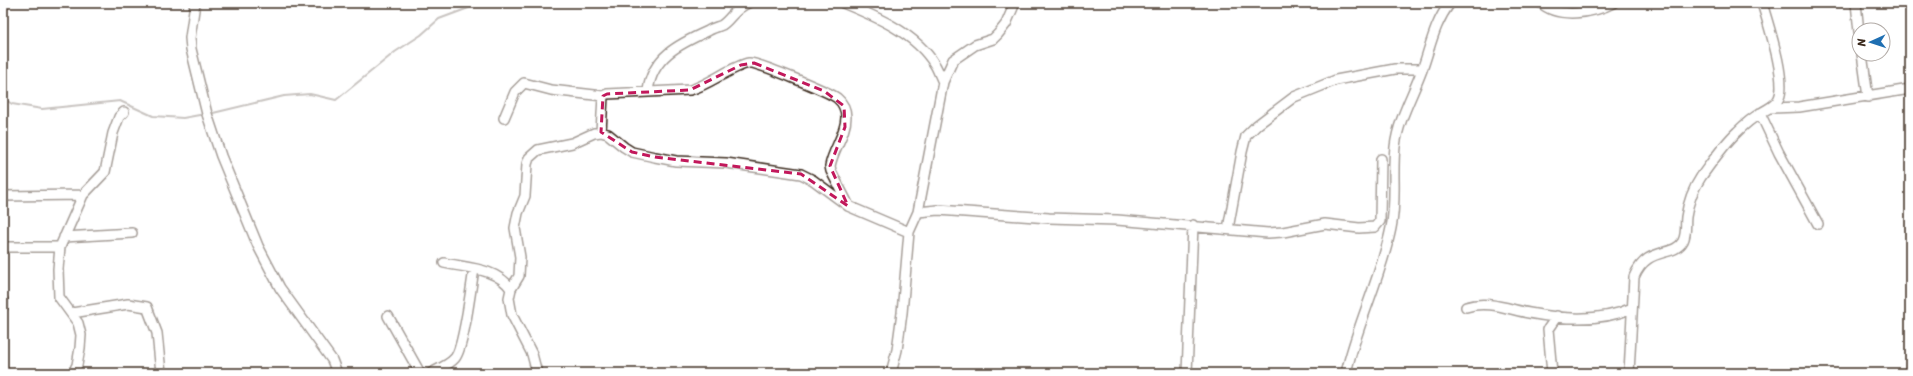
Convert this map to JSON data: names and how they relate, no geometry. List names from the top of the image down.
{
  "north": "left"
}
